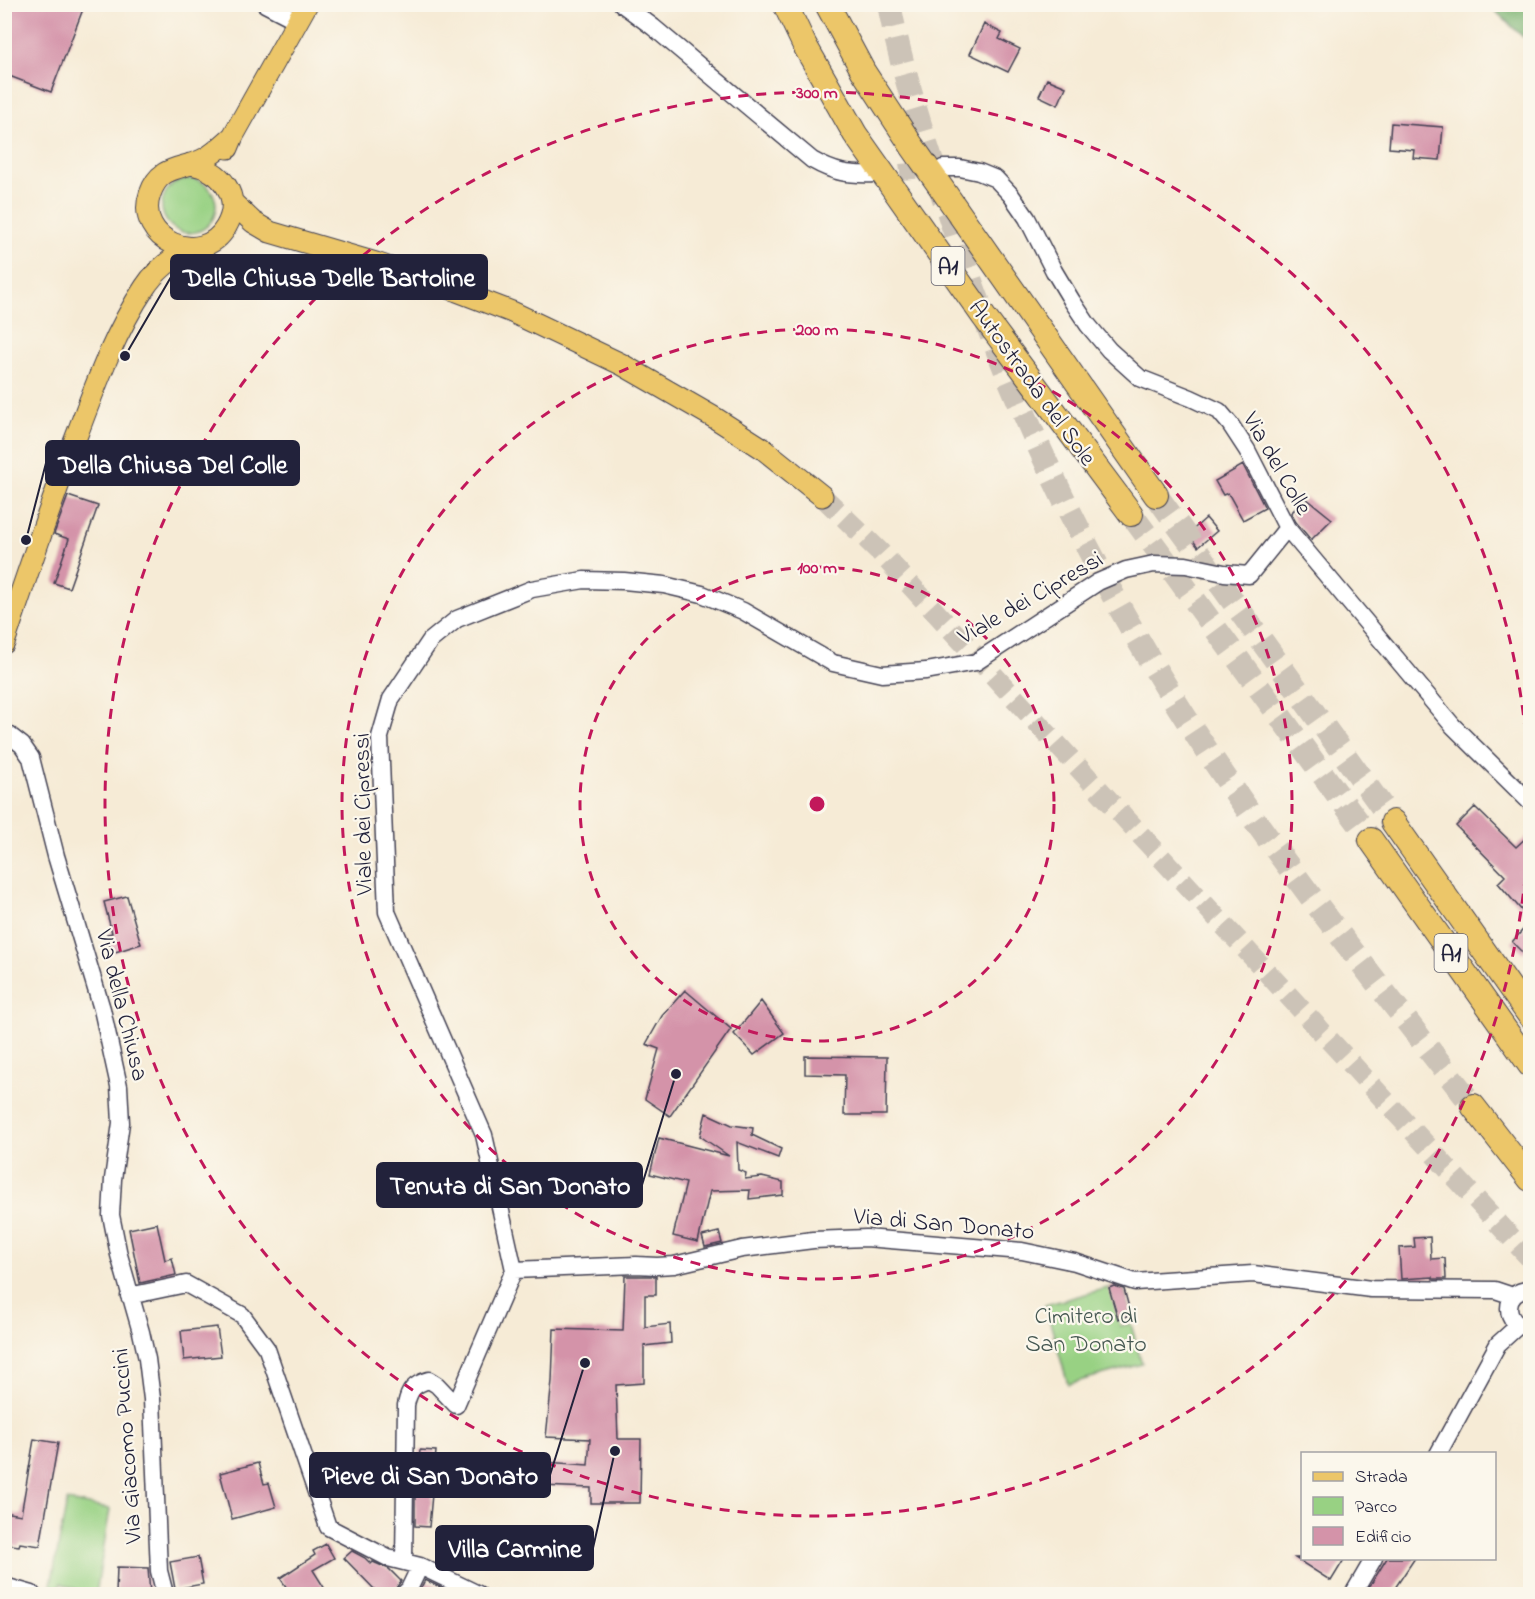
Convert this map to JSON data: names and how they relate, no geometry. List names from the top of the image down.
{
  "streets": {
    "highway": ["A1", "Autostrada del Sole"],
    "street": [
      "Via del Colle",
      "Viale dei Cipressi",
      "Via della Chiusa",
      "Via di San Donato",
      "Via Giacomo Puccini"
    ]
  },
  "crossings": [
    ["Via del Colle", "Viale dei Cipressi"],
    ["Viale dei Cipressi", "Via di San Donato"],
    ["Via della Chiusa", "Via Giacomo Puccini"]
  ],
  "parks": ["Cimitero di San Donato"],
  "places": [
    "Della Chiusa Delle Bartoline",
    "Della Chiusa Del Colle",
    "Tenuta di San Donato",
    "Pieve di San Donato",
    "Villa Carmine"
  ],
  "legend": ["Strada", "Parco", "Edificio"],
  "rings": ["300 m", "200 m", "100 m"]
}
